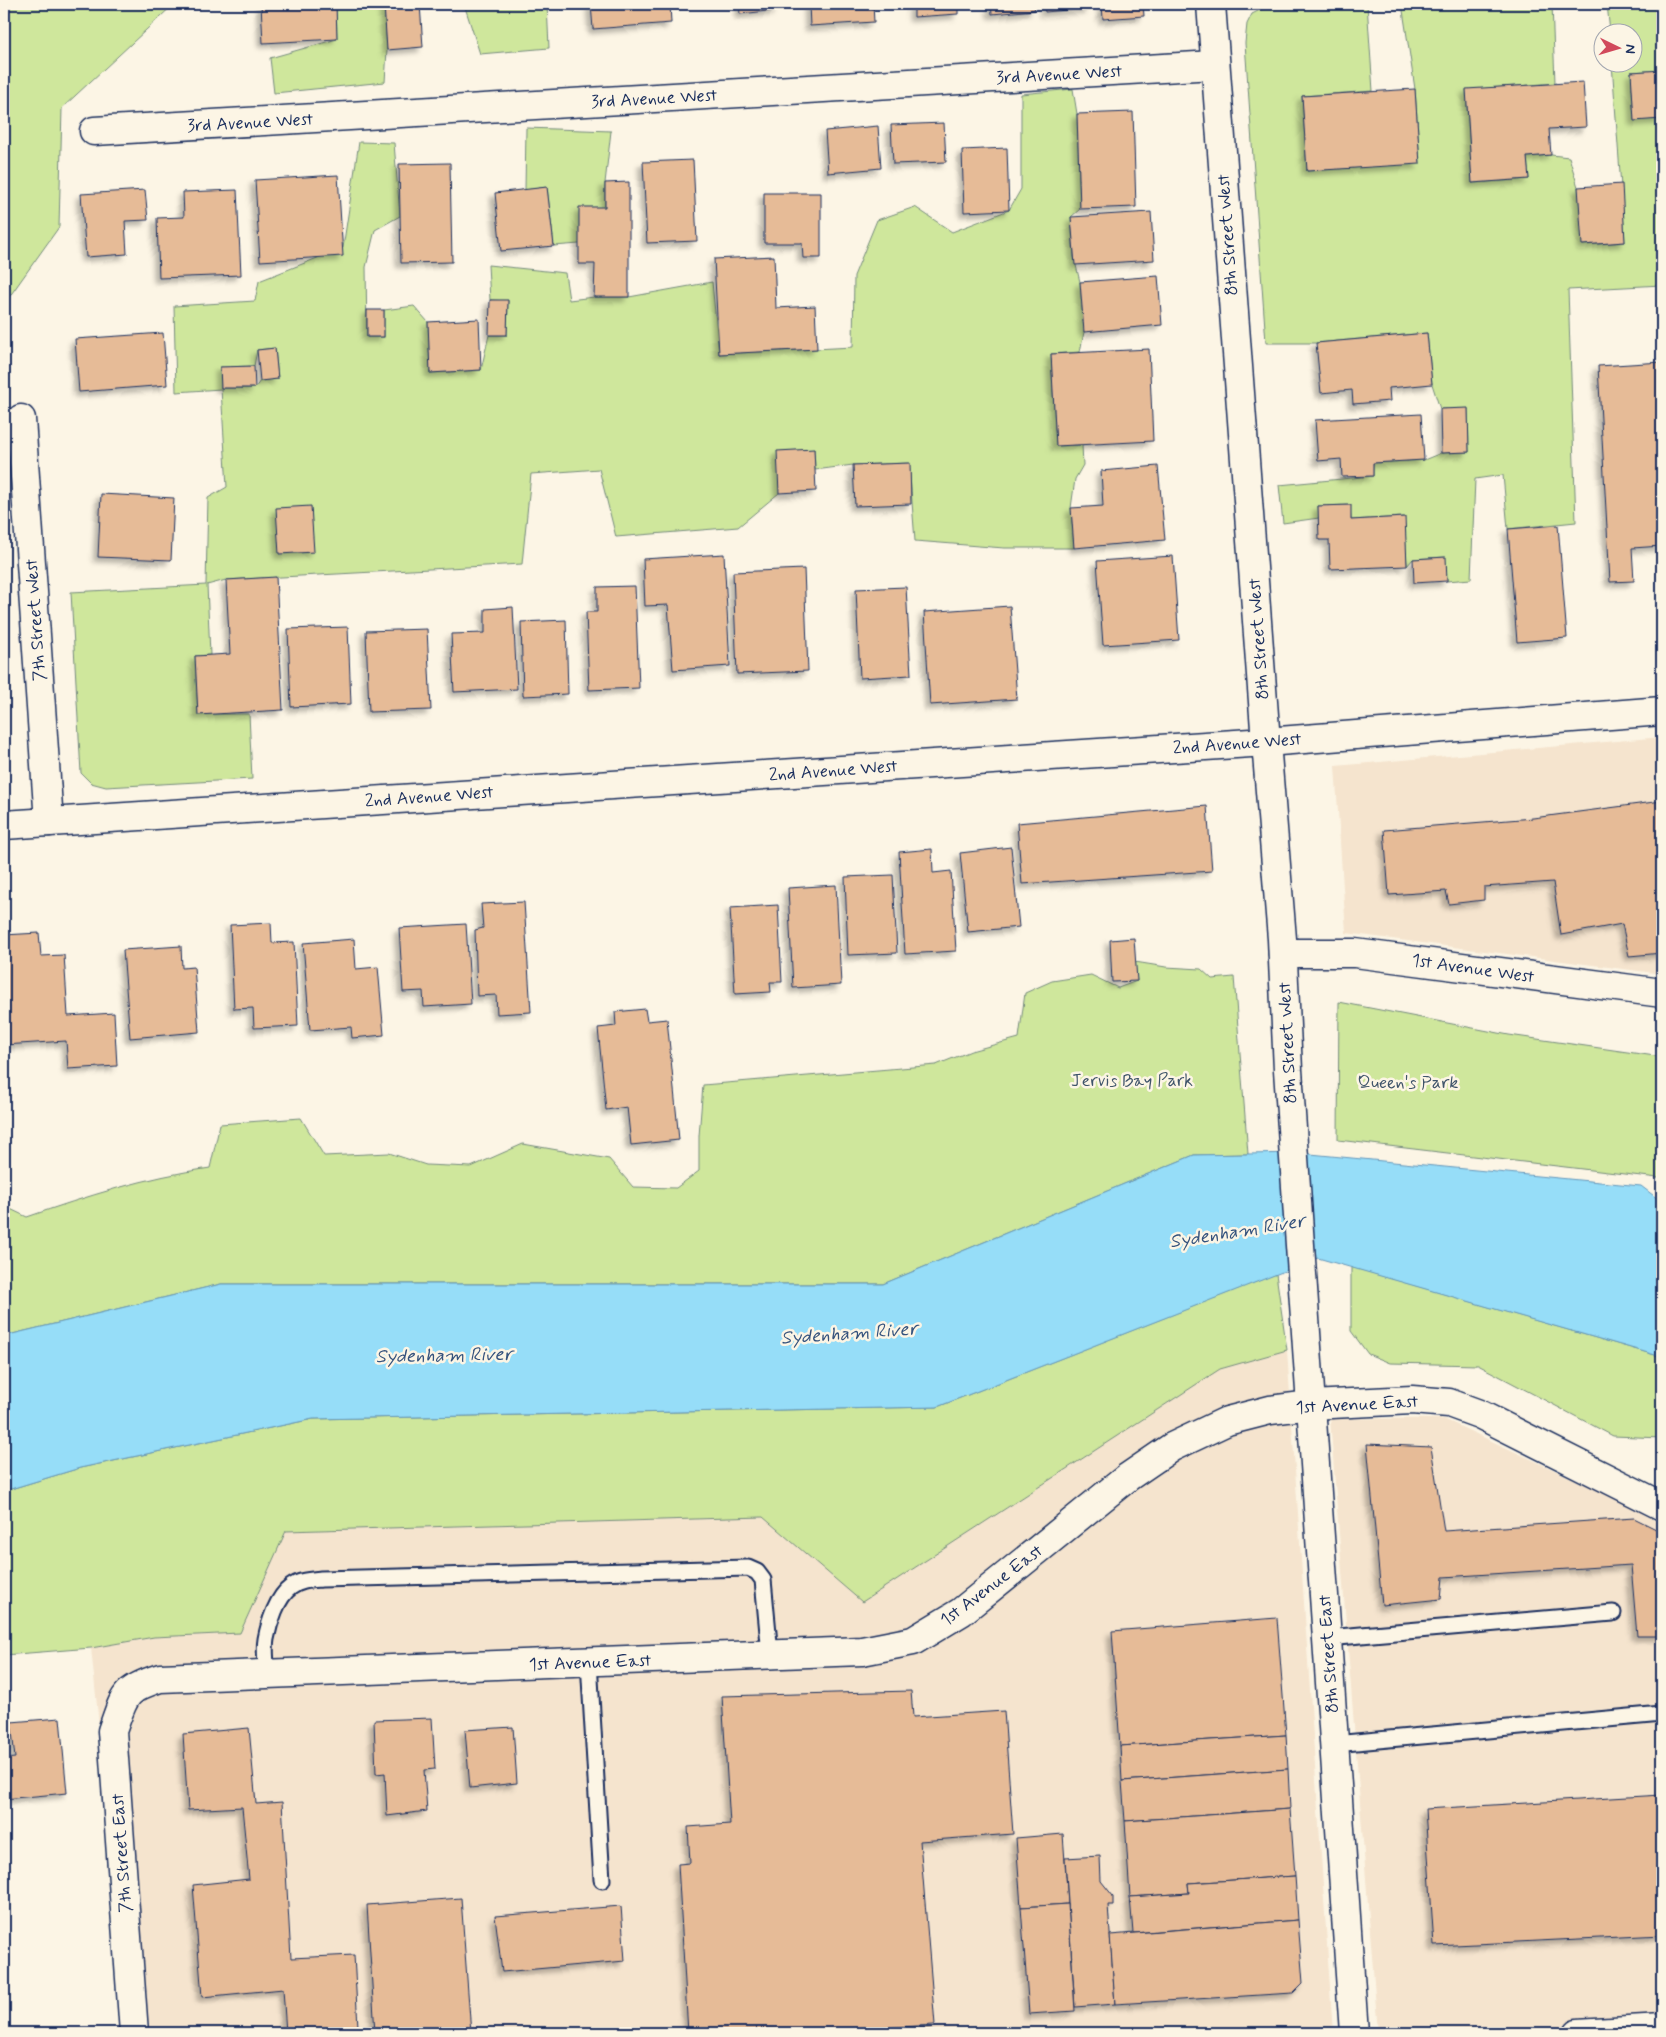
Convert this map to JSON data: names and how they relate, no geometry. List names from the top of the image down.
{
  "streets": {
    "street": [
      "3rd Avenue West",
      "8th Street West",
      "7th Street West",
      "2nd Avenue West",
      "1st Avenue West",
      "1st Avenue East",
      "8th Street East",
      "7th Street East"
    ]
  },
  "crossings": [
    ["3rd Avenue West", "8th Street West"],
    ["8th Street West", "2nd Avenue West"],
    ["8th Street West", "1st Avenue West"],
    ["8th Street West", "8th Street East"],
    ["7th Street West", "2nd Avenue West"],
    ["1st Avenue East", "8th Street East"],
    ["1st Avenue East", "7th Street East"]
  ],
  "water": ["Sydenham River"],
  "parks": ["Jervis Bay Park", "Queen's Park"],
  "north": "right"
}
